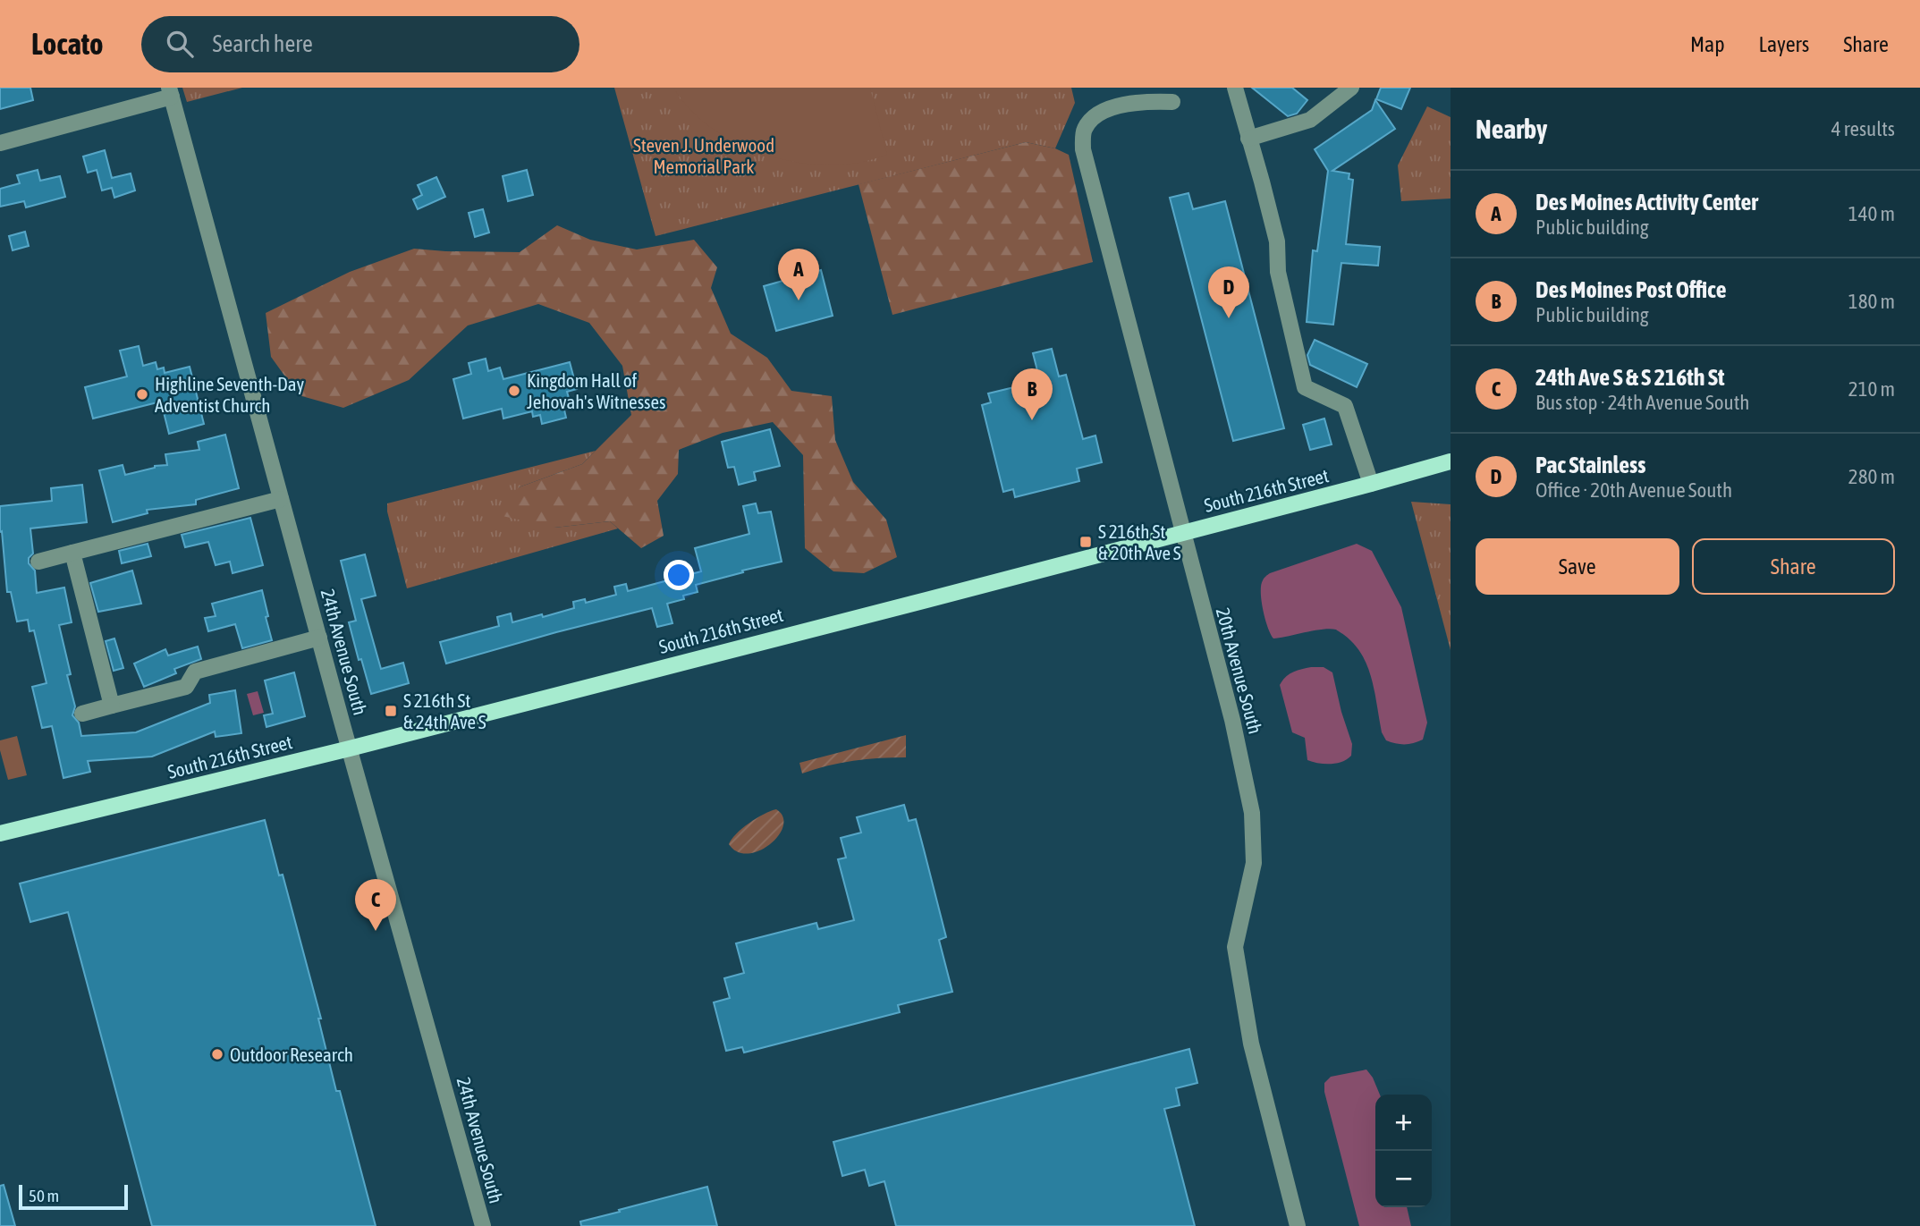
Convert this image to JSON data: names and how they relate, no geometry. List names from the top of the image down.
{
  "streets": {
    "main road": ["South 216th Street"],
    "street": ["24th Avenue South", "20th Avenue South"]
  },
  "crossings": [
    ["South 216th Street", "24th Avenue South"],
    ["South 216th Street", "20th Avenue South"]
  ],
  "parks": ["Steven J. Underwood Memorial Park"],
  "places": {
    "other": ["Kingdom Hall of Jehovah's Witnesses", "Highline Seventh-Day Adventist Church", "Outdoor Research"],
    "transit": ["S 216th St & 20th Ave S", "S 216th St & 24th Ave S"]
  },
  "scale_bar": "50 m",
  "page": {
    "header": "Locato",
    "search": "Search here",
    "nav": ["Map", "Layers", "Share"],
    "heading": ["Nearby", "4 results"],
    "list": [
      {
        "mark": "A",
        "name": "Des Moines Activity Center",
        "note": "Public building",
        "value": "140 m"
      },
      {
        "mark": "B",
        "name": "Des Moines Post Office",
        "note": "Public building",
        "value": "180 m"
      },
      {
        "mark": "C",
        "name": "24th Ave S & S 216th St",
        "note": "Bus stop · 24th Avenue South",
        "value": "210 m"
      },
      {
        "mark": "D",
        "name": "Pac Stainless",
        "note": "Office · 20th Avenue South",
        "value": "280 m"
      }
    ],
    "pins": [
      "A",
      "D",
      "B",
      "C"
    ],
    "buttons": ["Save", "Share"],
    "map_buttons": ["+", "−"],
    "scale": "50 m"
  }
}
